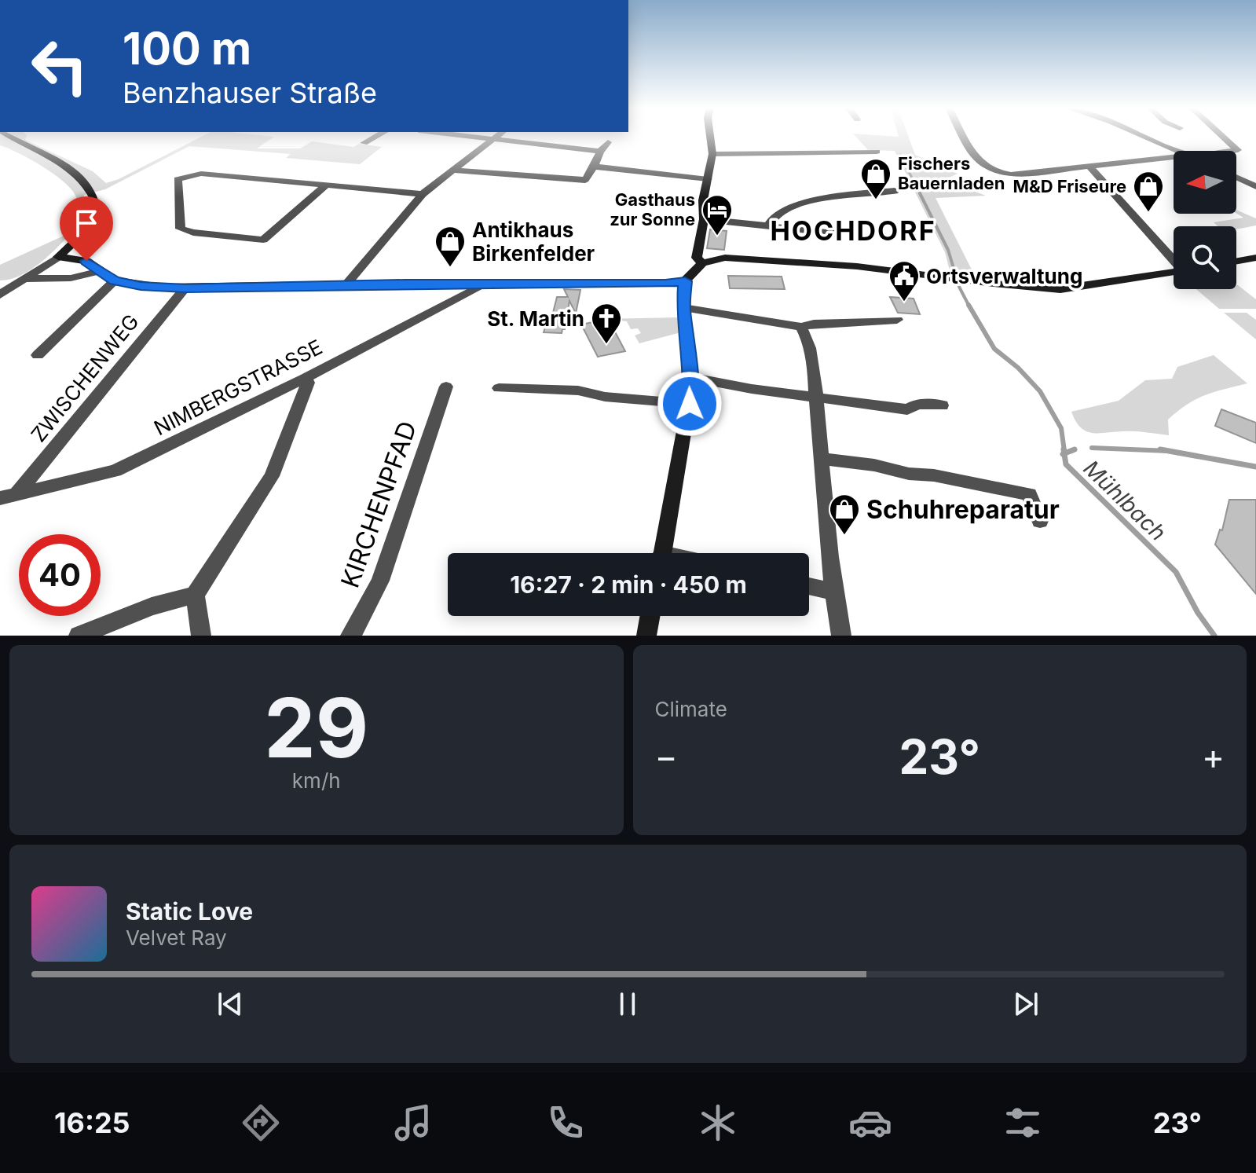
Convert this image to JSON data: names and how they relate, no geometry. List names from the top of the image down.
{
  "streets": {
    "street": ["ZWISCHENWEG", "NIMBERGSTRASSE", "KIRCHENPFAD"]
  },
  "crossings": [
    ["ZWISCHENWEG", "NIMBERGSTRASSE"]
  ],
  "districts": ["HOCHDORF"],
  "water": ["Mühlbach"],
  "places": {
    "shop": [
      "Fischers Bauernladen",
      "M&D Friseure",
      "Antikhaus Birkenfelder",
      "Schuhreparatur"
    ],
    "hotel": ["Gasthaus zur Sonne"],
    "public building": ["Ortsverwaltung"],
    "church": ["St. Martin"]
  },
  "north": "left",
  "page": {
    "turn": ["100 m", "Benzhauser Straße"],
    "limit": "40",
    "trip": "16:27 · 2 min · 450 m",
    "tile": [
      ["29", "km/h"],
      "Climate"
    ],
    "heat": ["−", "23°", "+"],
    "song": ["Static Love", "Velvet Ray"],
    "tabs": ["16:25", "23°"]
  }
}
